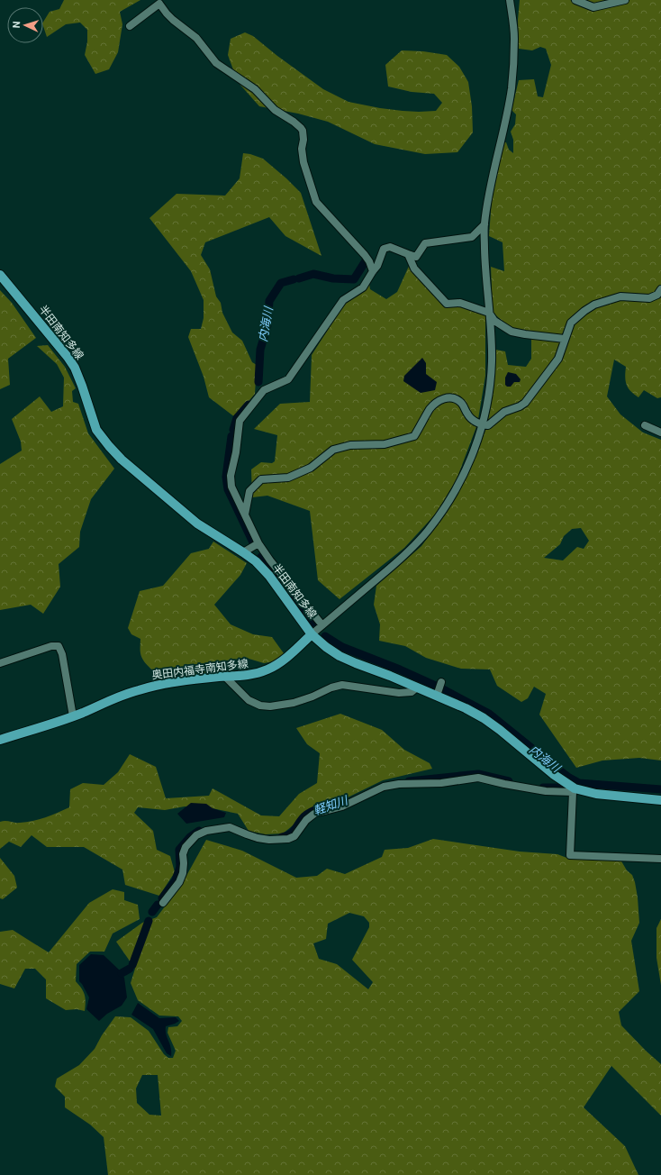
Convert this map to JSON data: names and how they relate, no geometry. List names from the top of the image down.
{
  "streets": {
    "main road": ["半田南知多線", "奥田内福寺南知多線"]
  },
  "crossings": [
    ["半田南知多線", "奥田内福寺南知多線"]
  ],
  "water": ["内海川", "軽知川"],
  "north": "left"
}
